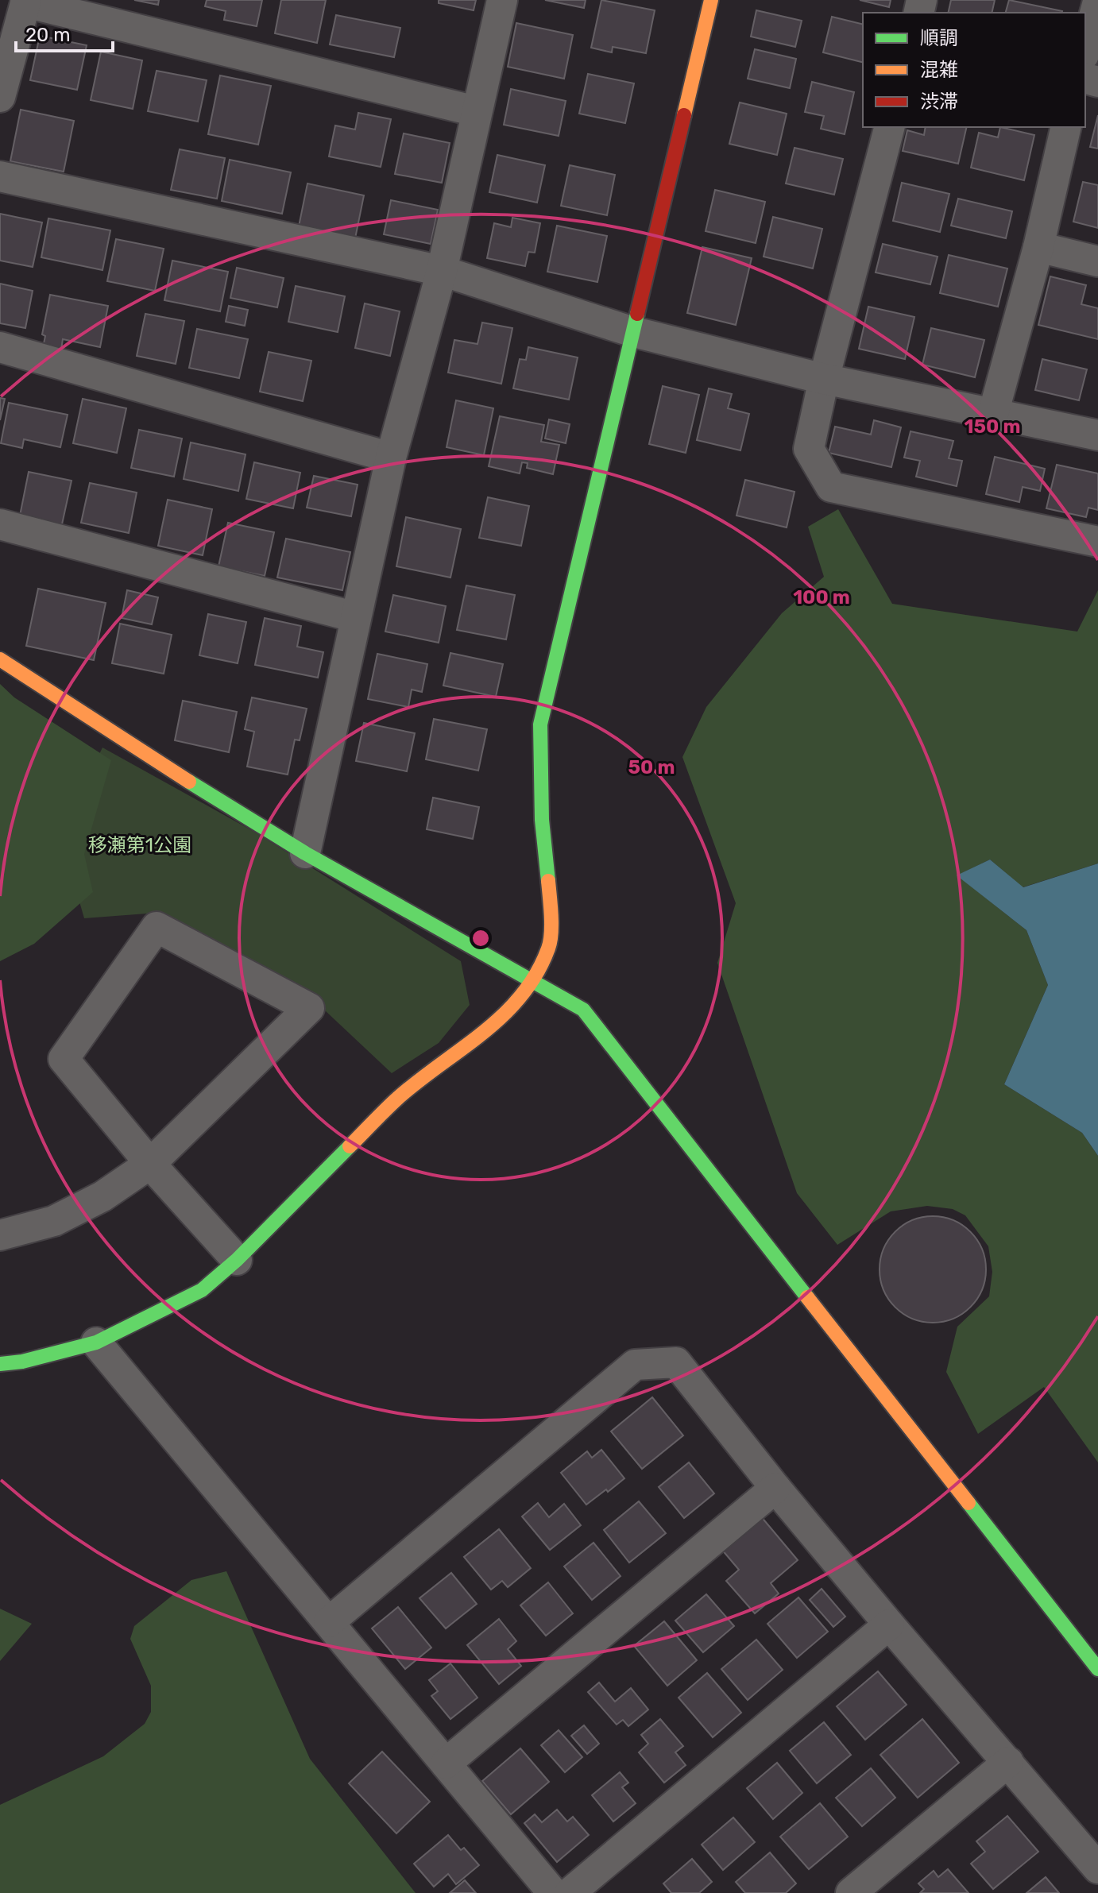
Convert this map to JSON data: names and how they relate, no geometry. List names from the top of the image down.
{
  "parks": ["移瀬第1公園"],
  "legend": ["順調", "混雑", "渋滞"],
  "scale_bar": "20 m",
  "rings": ["150 m", "100 m", "50 m"]
}
